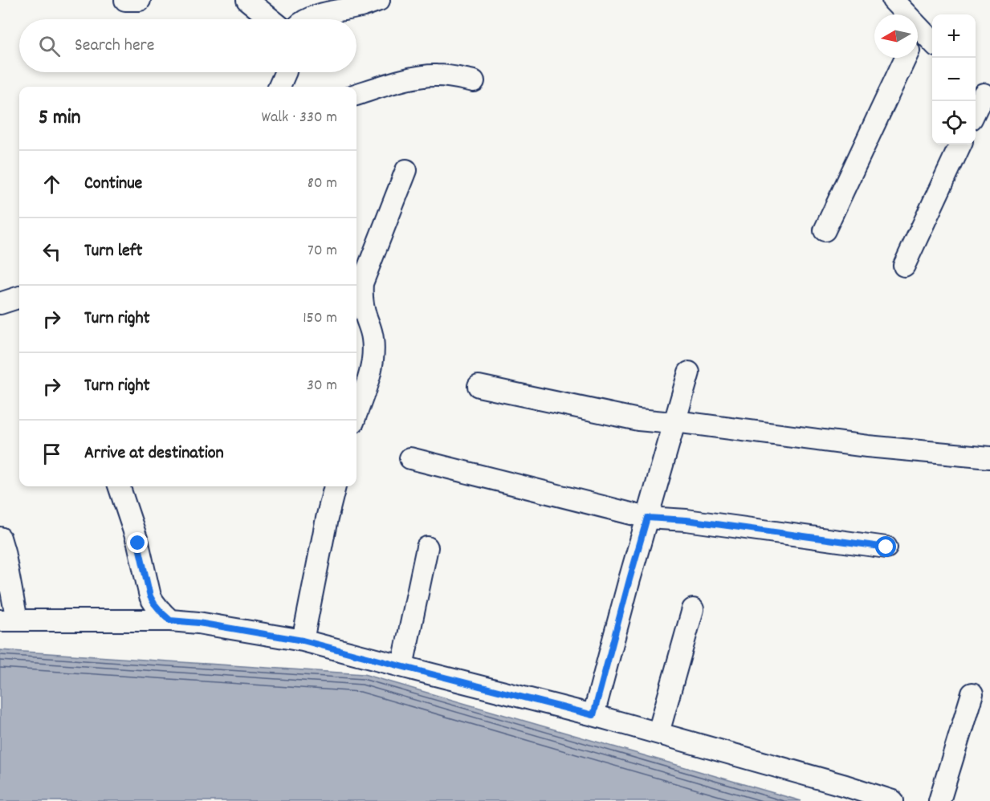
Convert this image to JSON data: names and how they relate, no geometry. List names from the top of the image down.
{
  "north": "left",
  "page": {
    "map_buttons": ["+", "−"],
    "search": "Search here",
    "heading": ["5 min", "Walk · 330 m"],
    "list": [
      ["Continue", "80 m"],
      ["Turn left", "70 m"],
      ["Turn right", "150 m"],
      ["Turn right", "30 m"],
      "Arrive at destination"
    ]
  }
}
